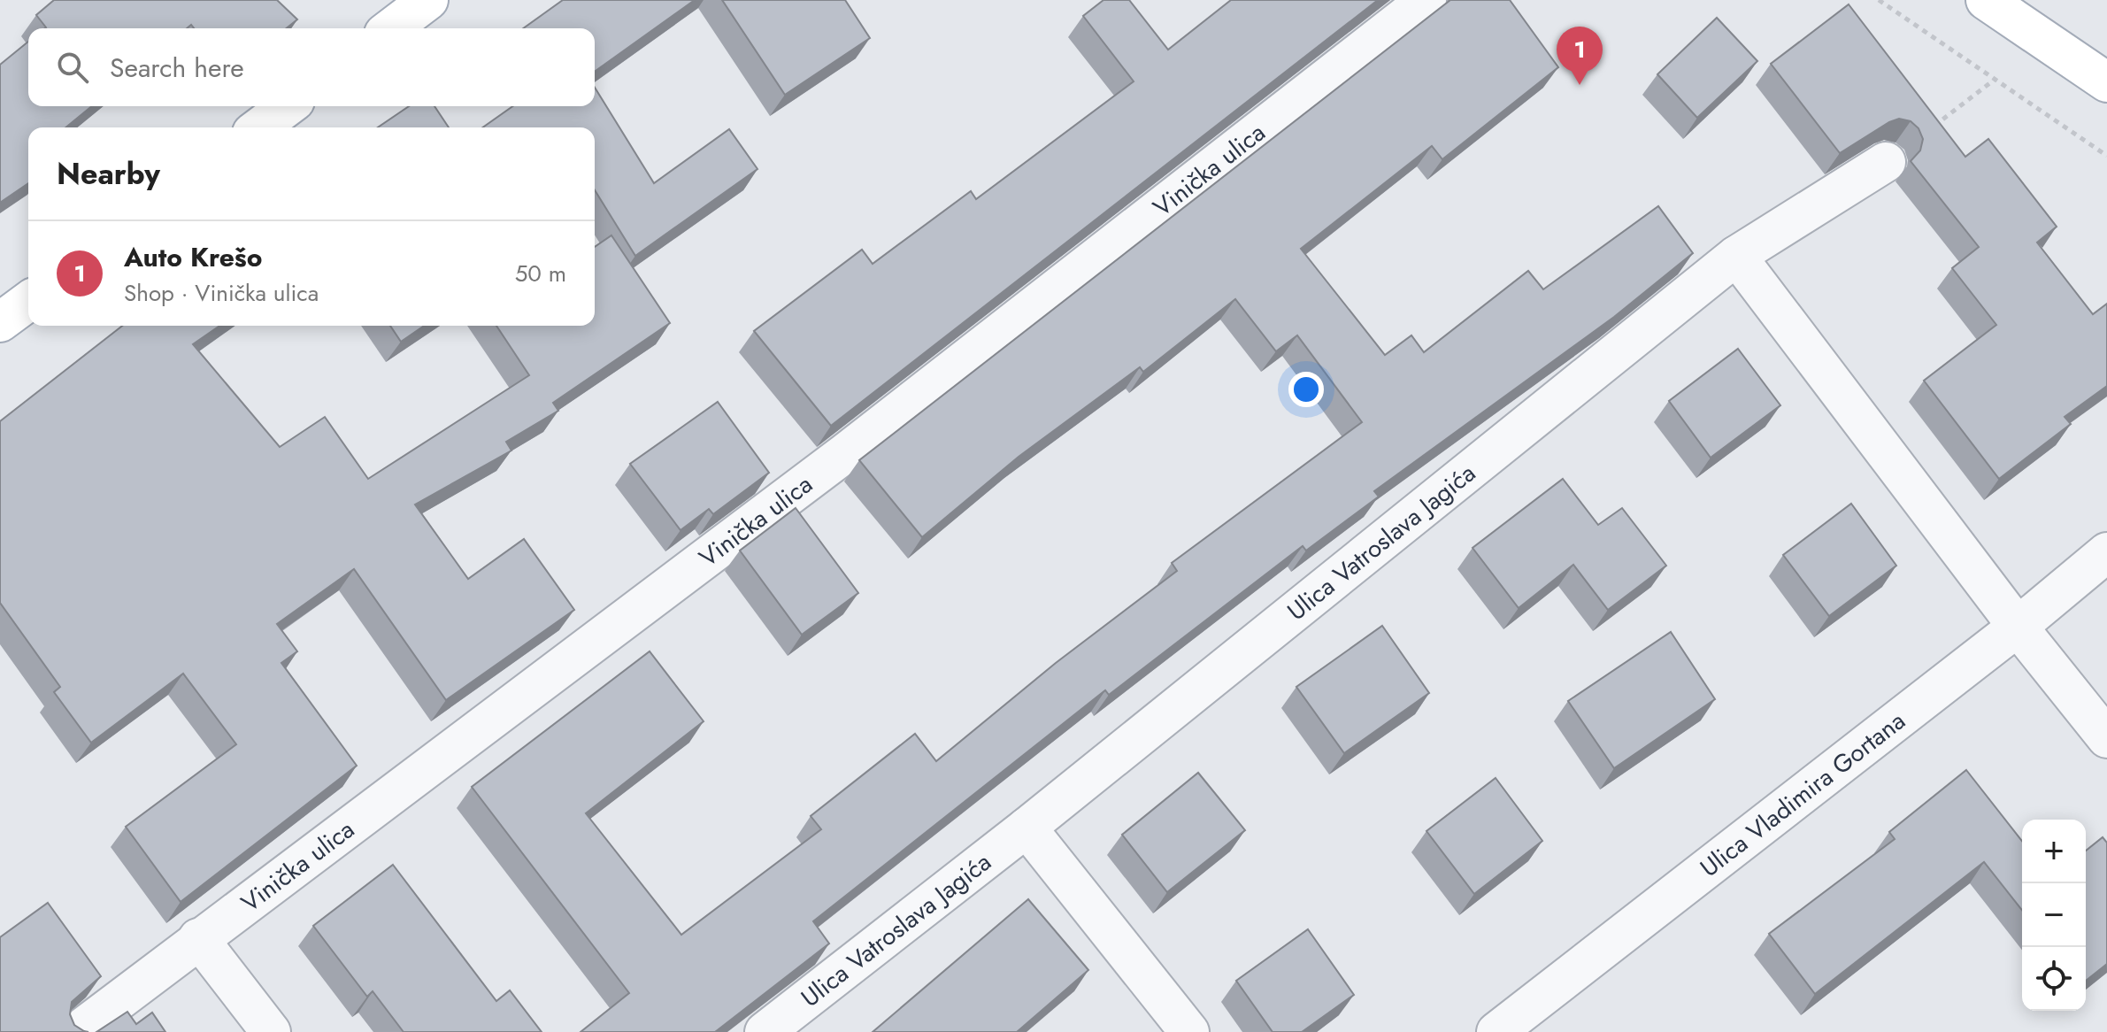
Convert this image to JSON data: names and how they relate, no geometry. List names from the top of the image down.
{
  "streets": {
    "street": ["Vinička ulica", "Ulica Vatroslava Jagića", "Ulica Vladimira Gortana"]
  },
  "page": {
    "pins": "1",
    "search": "Search here",
    "heading": "Nearby",
    "list": [
      {
        "mark": "1",
        "name": "Auto Krešo",
        "note": "Shop · Vinička ulica",
        "value": "50 m"
      }
    ],
    "map_buttons": ["+", "−"]
  }
}
